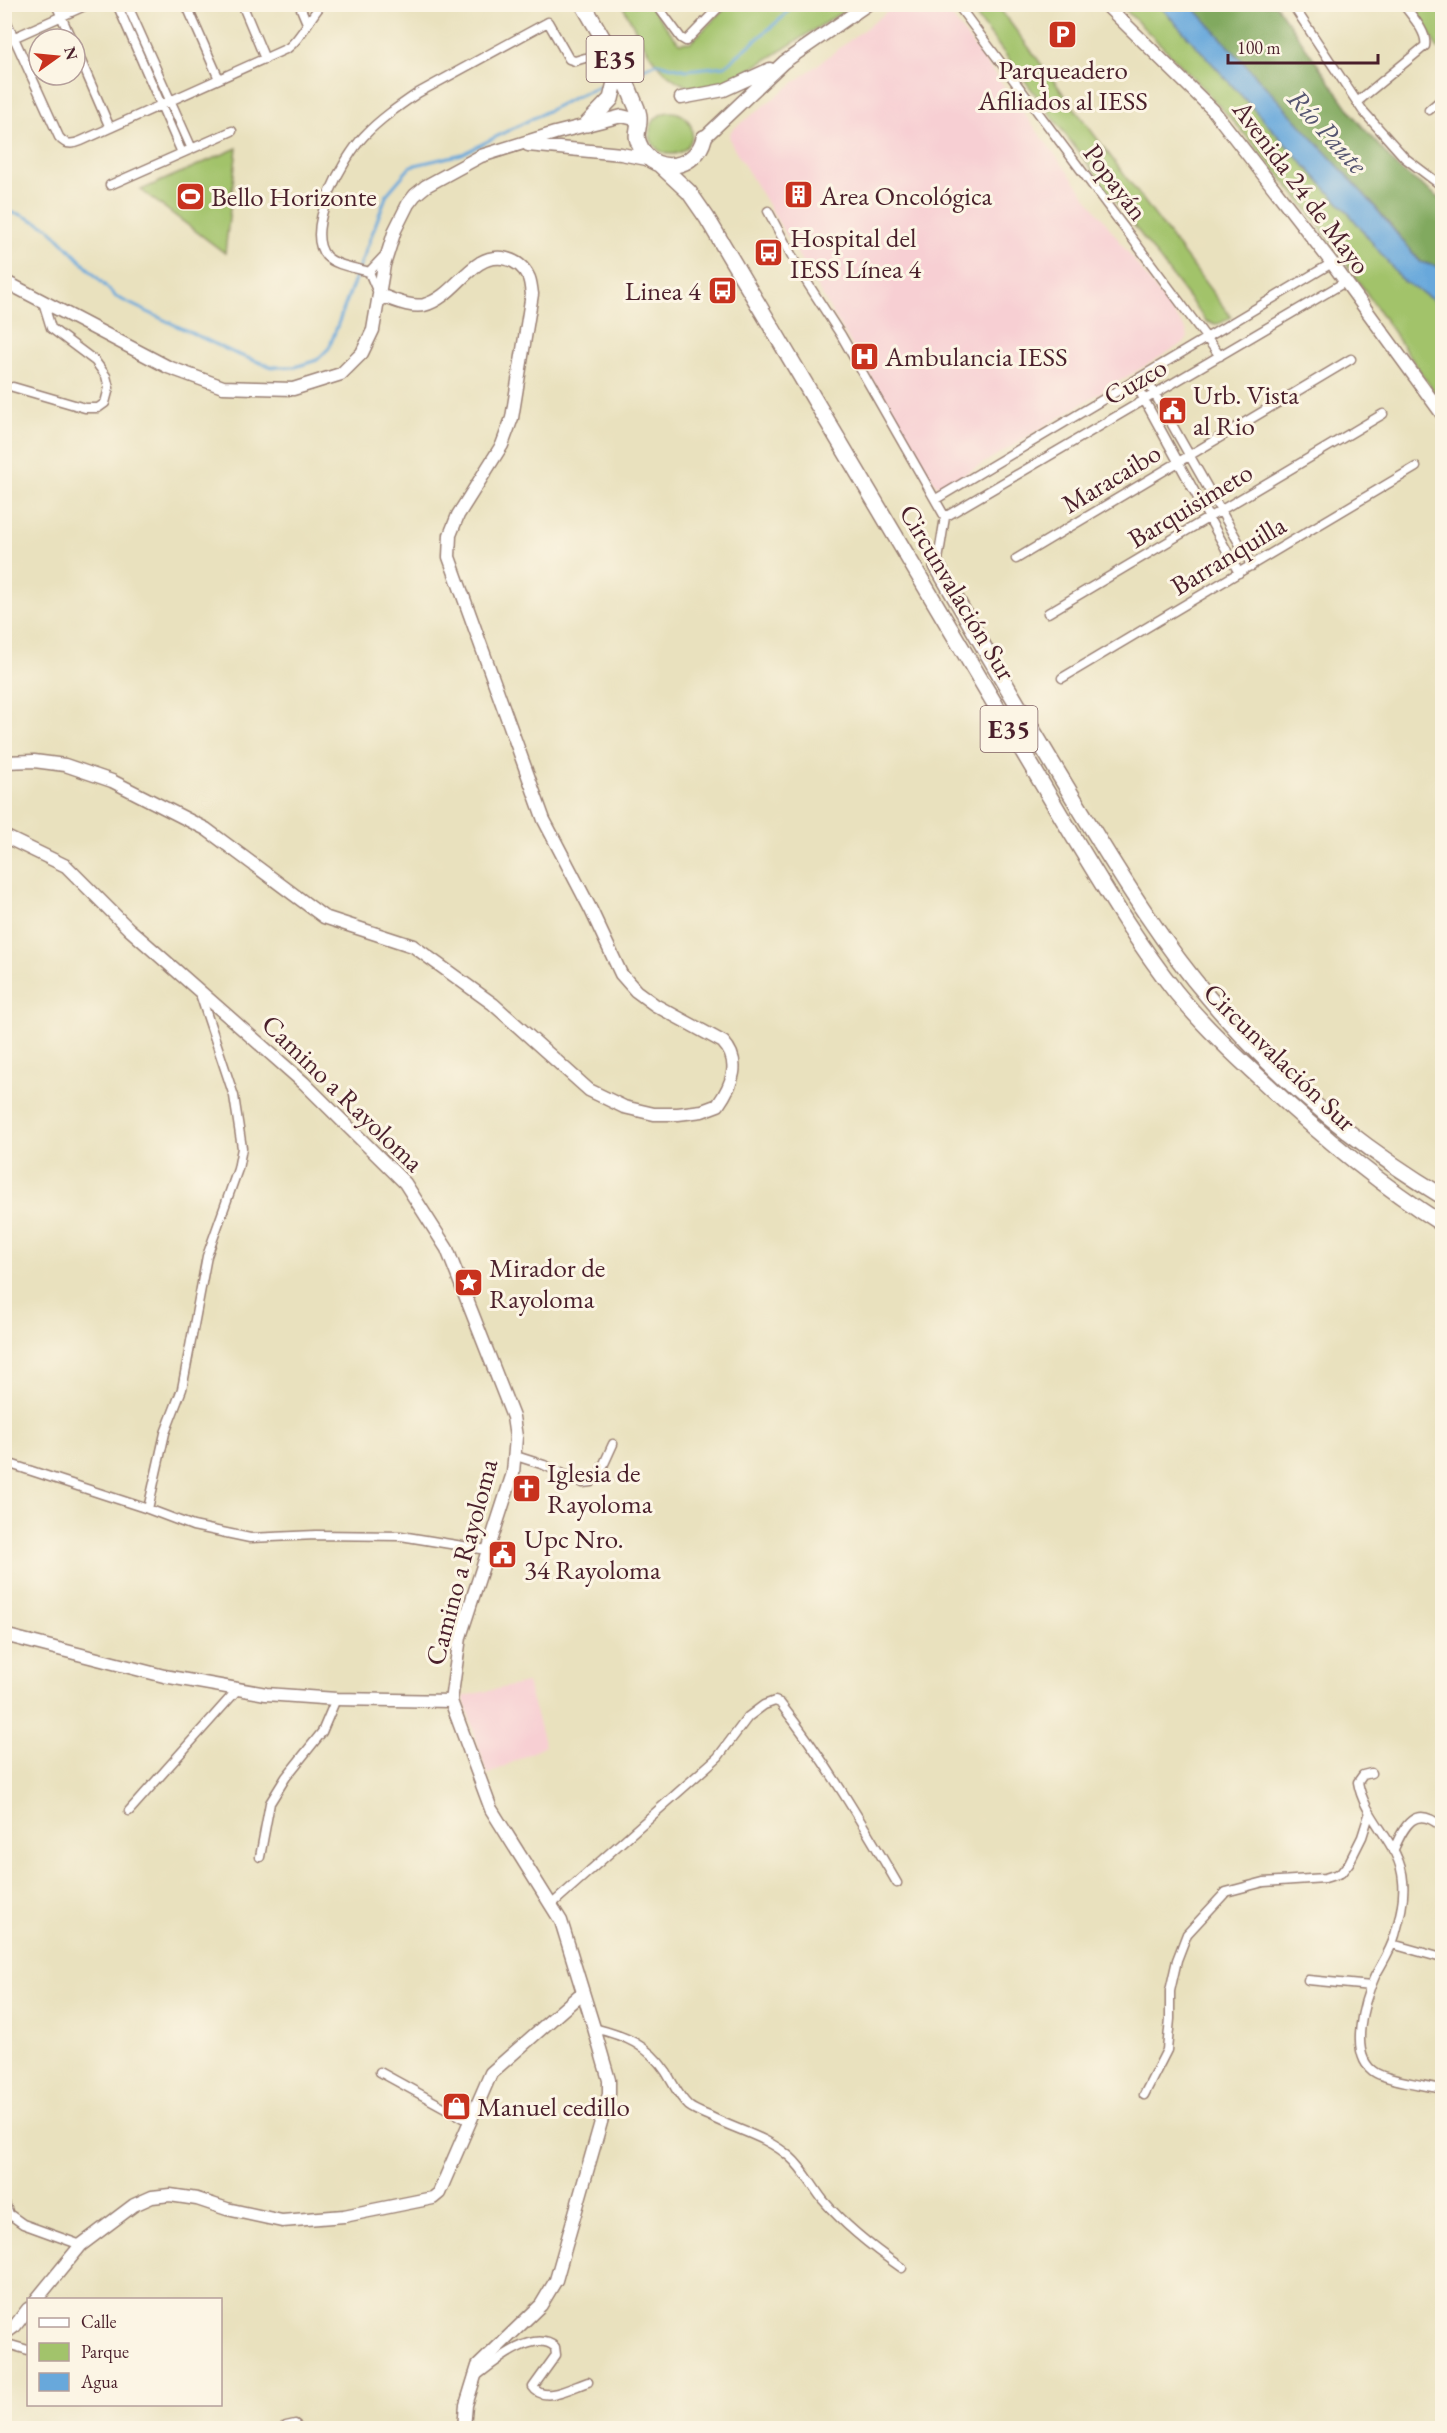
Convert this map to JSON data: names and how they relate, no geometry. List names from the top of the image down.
{
  "streets": {
    "highway": ["E35", "Circunvalación Sur"],
    "street": [
      "Popayán",
      "Avenida 24 de Mayo",
      "Cuzco",
      "Maracaibo",
      "Barquisimeto",
      "Barranquilla",
      "Camino a Rayoloma"
    ]
  },
  "crossings": [
    ["E35", "Circunvalación Sur"],
    ["Popayán", "Cuzco"],
    ["Avenida 24 de Mayo", "Cuzco"]
  ],
  "water": ["Río Paute"],
  "places": {
    "parking": ["Parqueadero Afiliados al IESS"],
    "building": ["Area Oncológica"],
    "sports": ["Bello Horizonte"],
    "bus stop": ["Hospital del IESS Línea 4", "Linea 4"],
    "hospital": ["Ambulancia IESS"],
    "public building": ["Urb. Vista al Rio", "Upc Nro. 34 Rayoloma"],
    "place": ["Mirador de Rayoloma"],
    "church": ["Iglesia de Rayoloma"],
    "shop": ["Manuel cedillo"]
  },
  "legend": ["Calle", "Parque", "Agua"],
  "scale_bar": "100 m",
  "north": "right"
}
